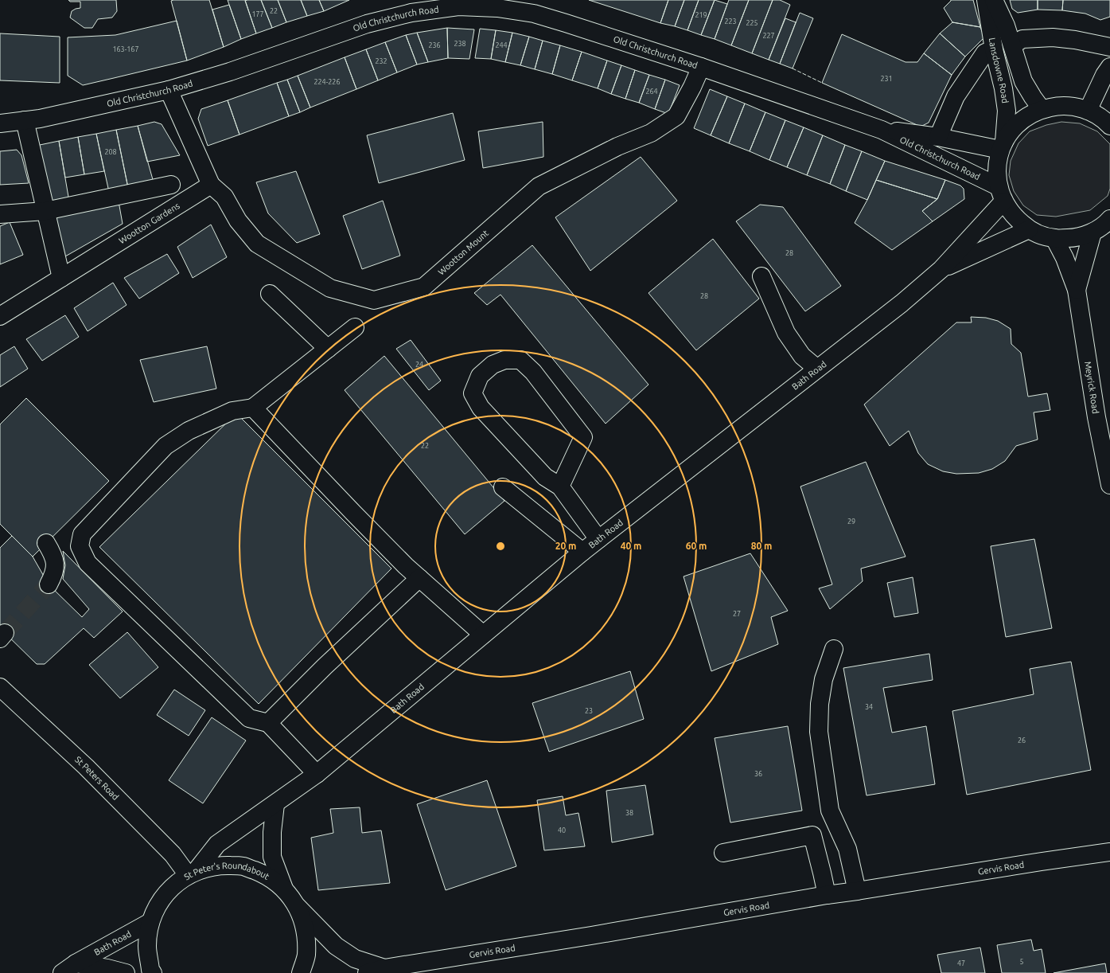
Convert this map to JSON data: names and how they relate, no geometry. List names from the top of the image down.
{
  "streets": {
    "street": [
      "Old Christchurch Road",
      "Lansdowne Road",
      "Wootton Gardens",
      "Wootton Mount",
      "Bath Road",
      "Meyrick Road",
      "St Peters Road",
      "Gervis Road",
      "St Peter's Roundabout"
    ]
  },
  "crossings": [
    ["Old Christchurch Road", "Lansdowne Road"],
    ["Old Christchurch Road", "Wootton Mount"],
    ["Old Christchurch Road", "Bath Road"],
    ["Wootton Gardens", "Wootton Mount"],
    ["Bath Road", "St Peters Road"],
    ["Bath Road", "St Peter's Roundabout"],
    ["St Peters Road", "St Peter's Roundabout"],
    ["Gervis Road", "St Peter's Roundabout"]
  ],
  "house_numbers": [
    "22",
    "177",
    "219",
    "223",
    "225",
    "227",
    "238",
    "236",
    "244",
    "163-167",
    "232",
    "231",
    "224-226",
    "264",
    "208",
    "28",
    "28",
    "24",
    "22",
    "29",
    "27",
    "34",
    "23",
    "26",
    "36",
    "38",
    "40",
    "5",
    "47"
  ],
  "rings": [
    "20 m",
    "40 m",
    "60 m",
    "80 m"
  ]
}
